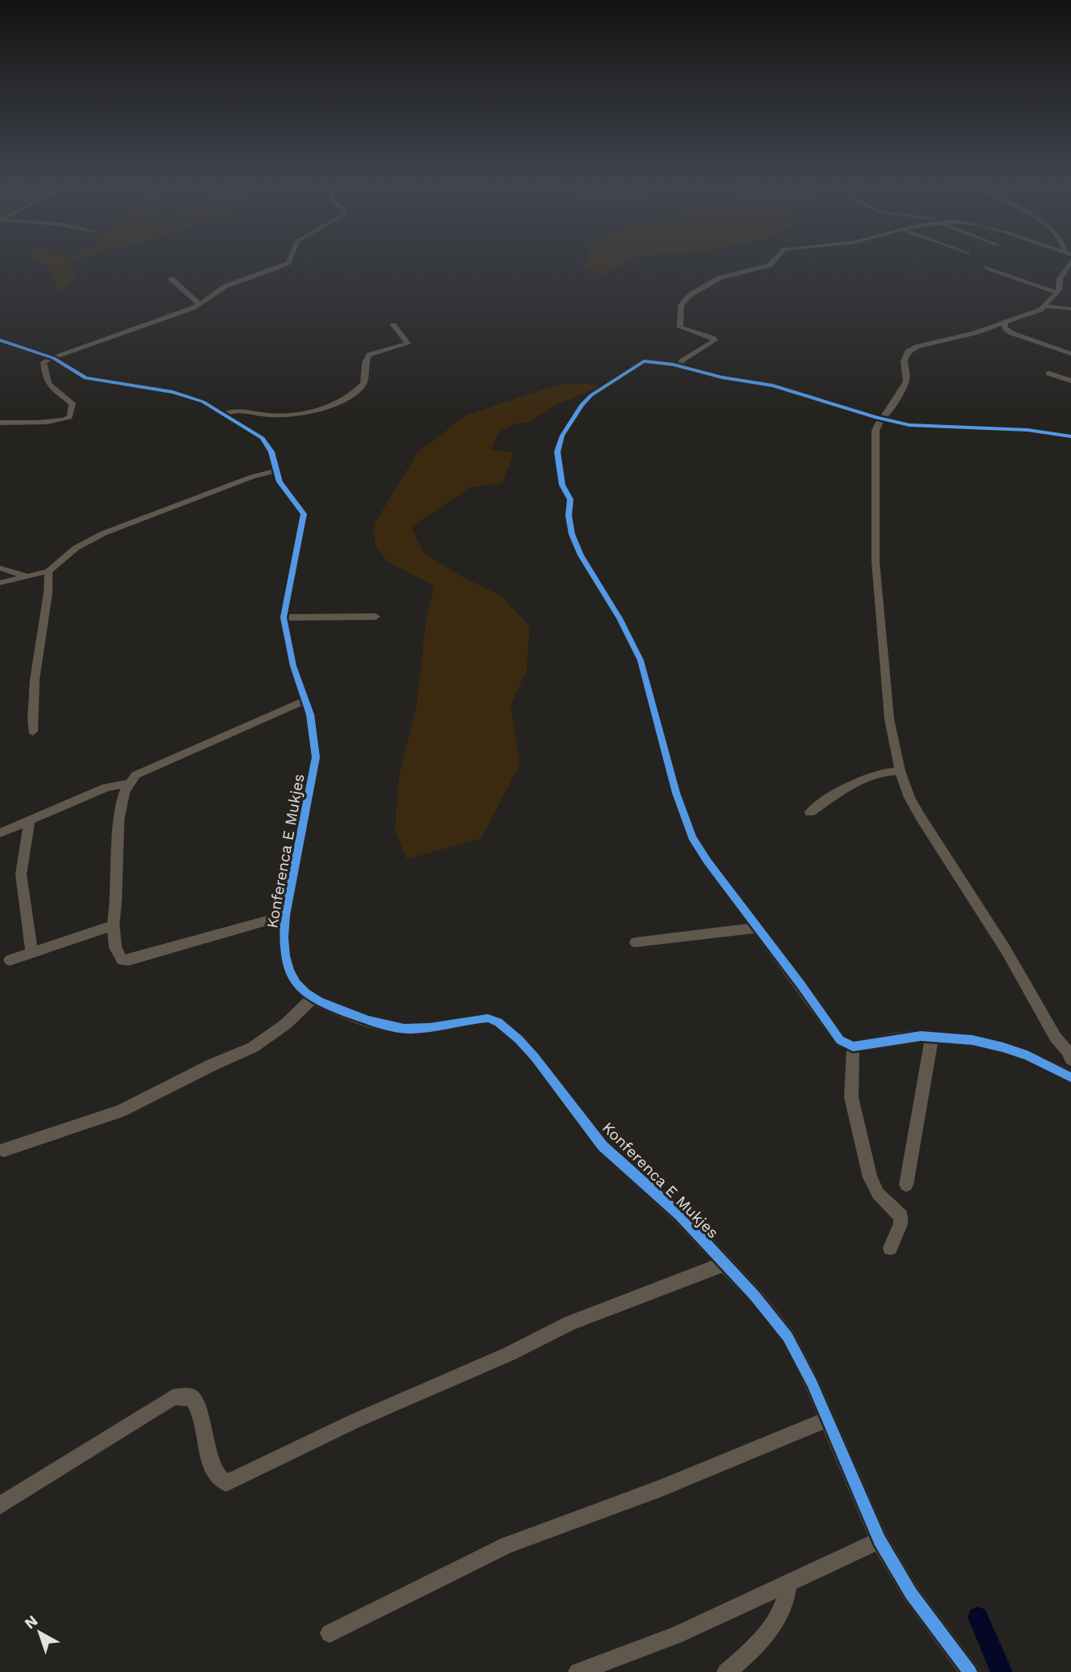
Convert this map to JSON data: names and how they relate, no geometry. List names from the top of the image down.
{
  "streets": {
    "street": ["Konferenca E Mukjes"]
  },
  "north": "top left"
}
